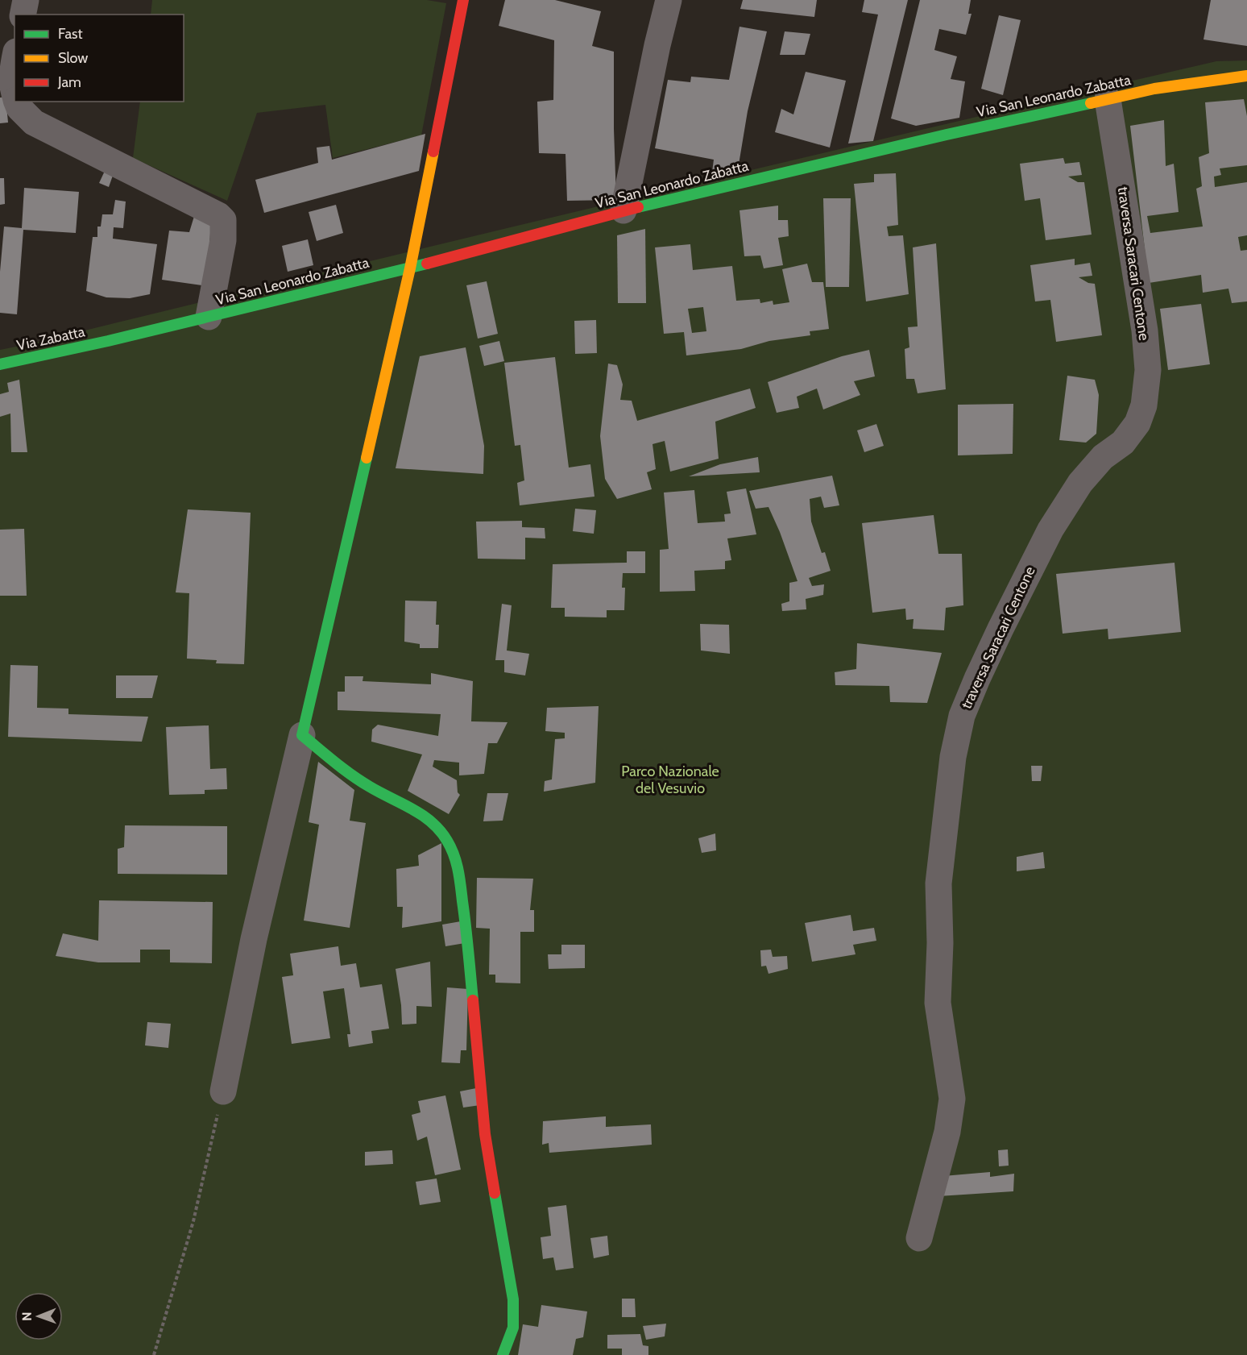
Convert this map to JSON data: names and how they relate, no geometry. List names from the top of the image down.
{
  "streets": {
    "street": ["Via San Leonardo Zabatta", "traversa Saracari Centone", "Via Zabatta"]
  },
  "crossings": [
    ["Via San Leonardo Zabatta", "traversa Saracari Centone"],
    ["Via San Leonardo Zabatta", "Via Zabatta"]
  ],
  "parks": ["Parco Nazionale del Vesuvio"],
  "legend": ["Fast", "Slow", "Jam"],
  "north": "left"
}
